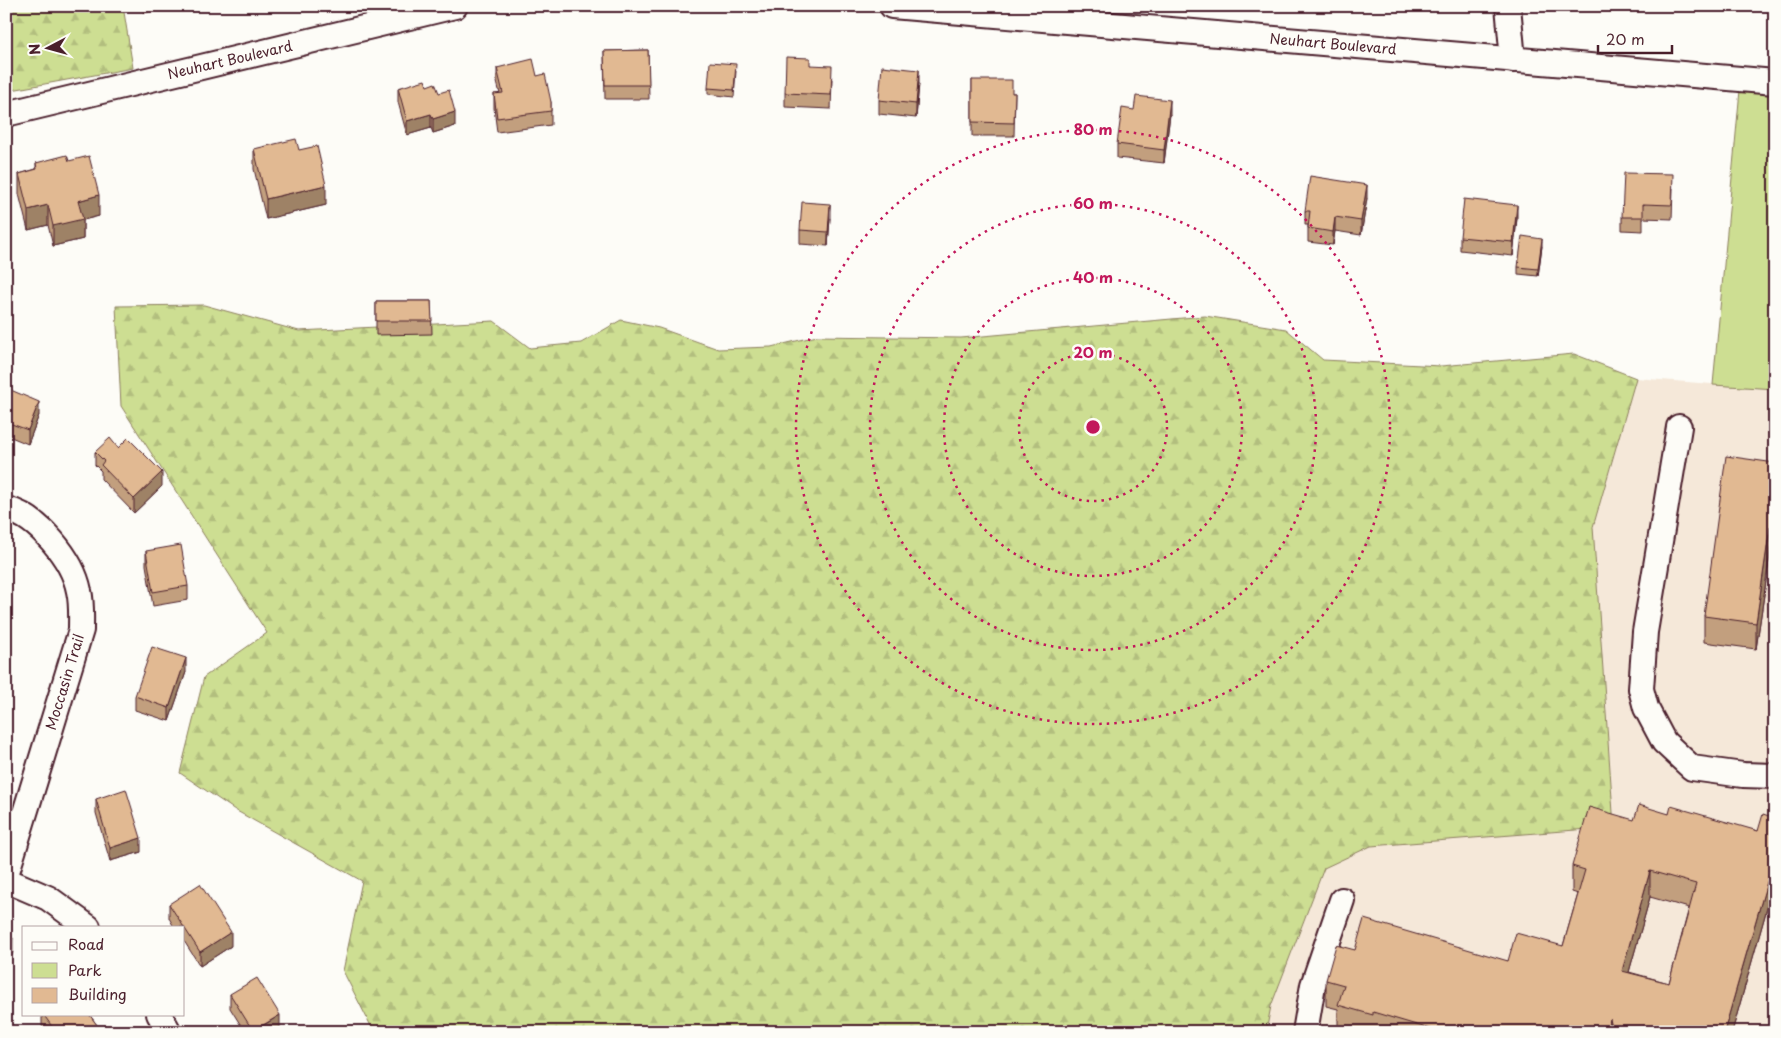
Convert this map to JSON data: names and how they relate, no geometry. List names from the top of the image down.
{
  "streets": {
    "street": ["Neuhart Boulevard", "Moccasin Trail"]
  },
  "legend": ["Road", "Park", "Building"],
  "scale_bar": "20 m",
  "north": "left",
  "rings": [
    "80 m",
    "60 m",
    "40 m",
    "20 m"
  ]
}
